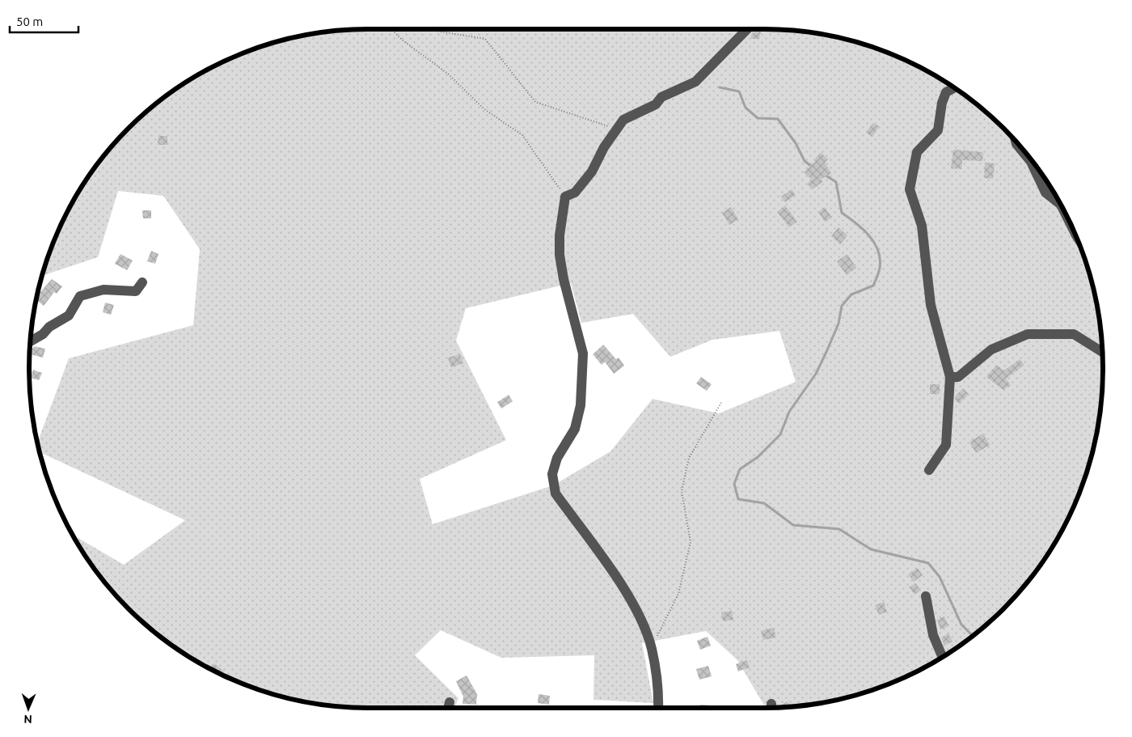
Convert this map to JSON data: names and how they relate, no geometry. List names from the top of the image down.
{
  "scale_bar": "50 m",
  "north": "bottom"
}
